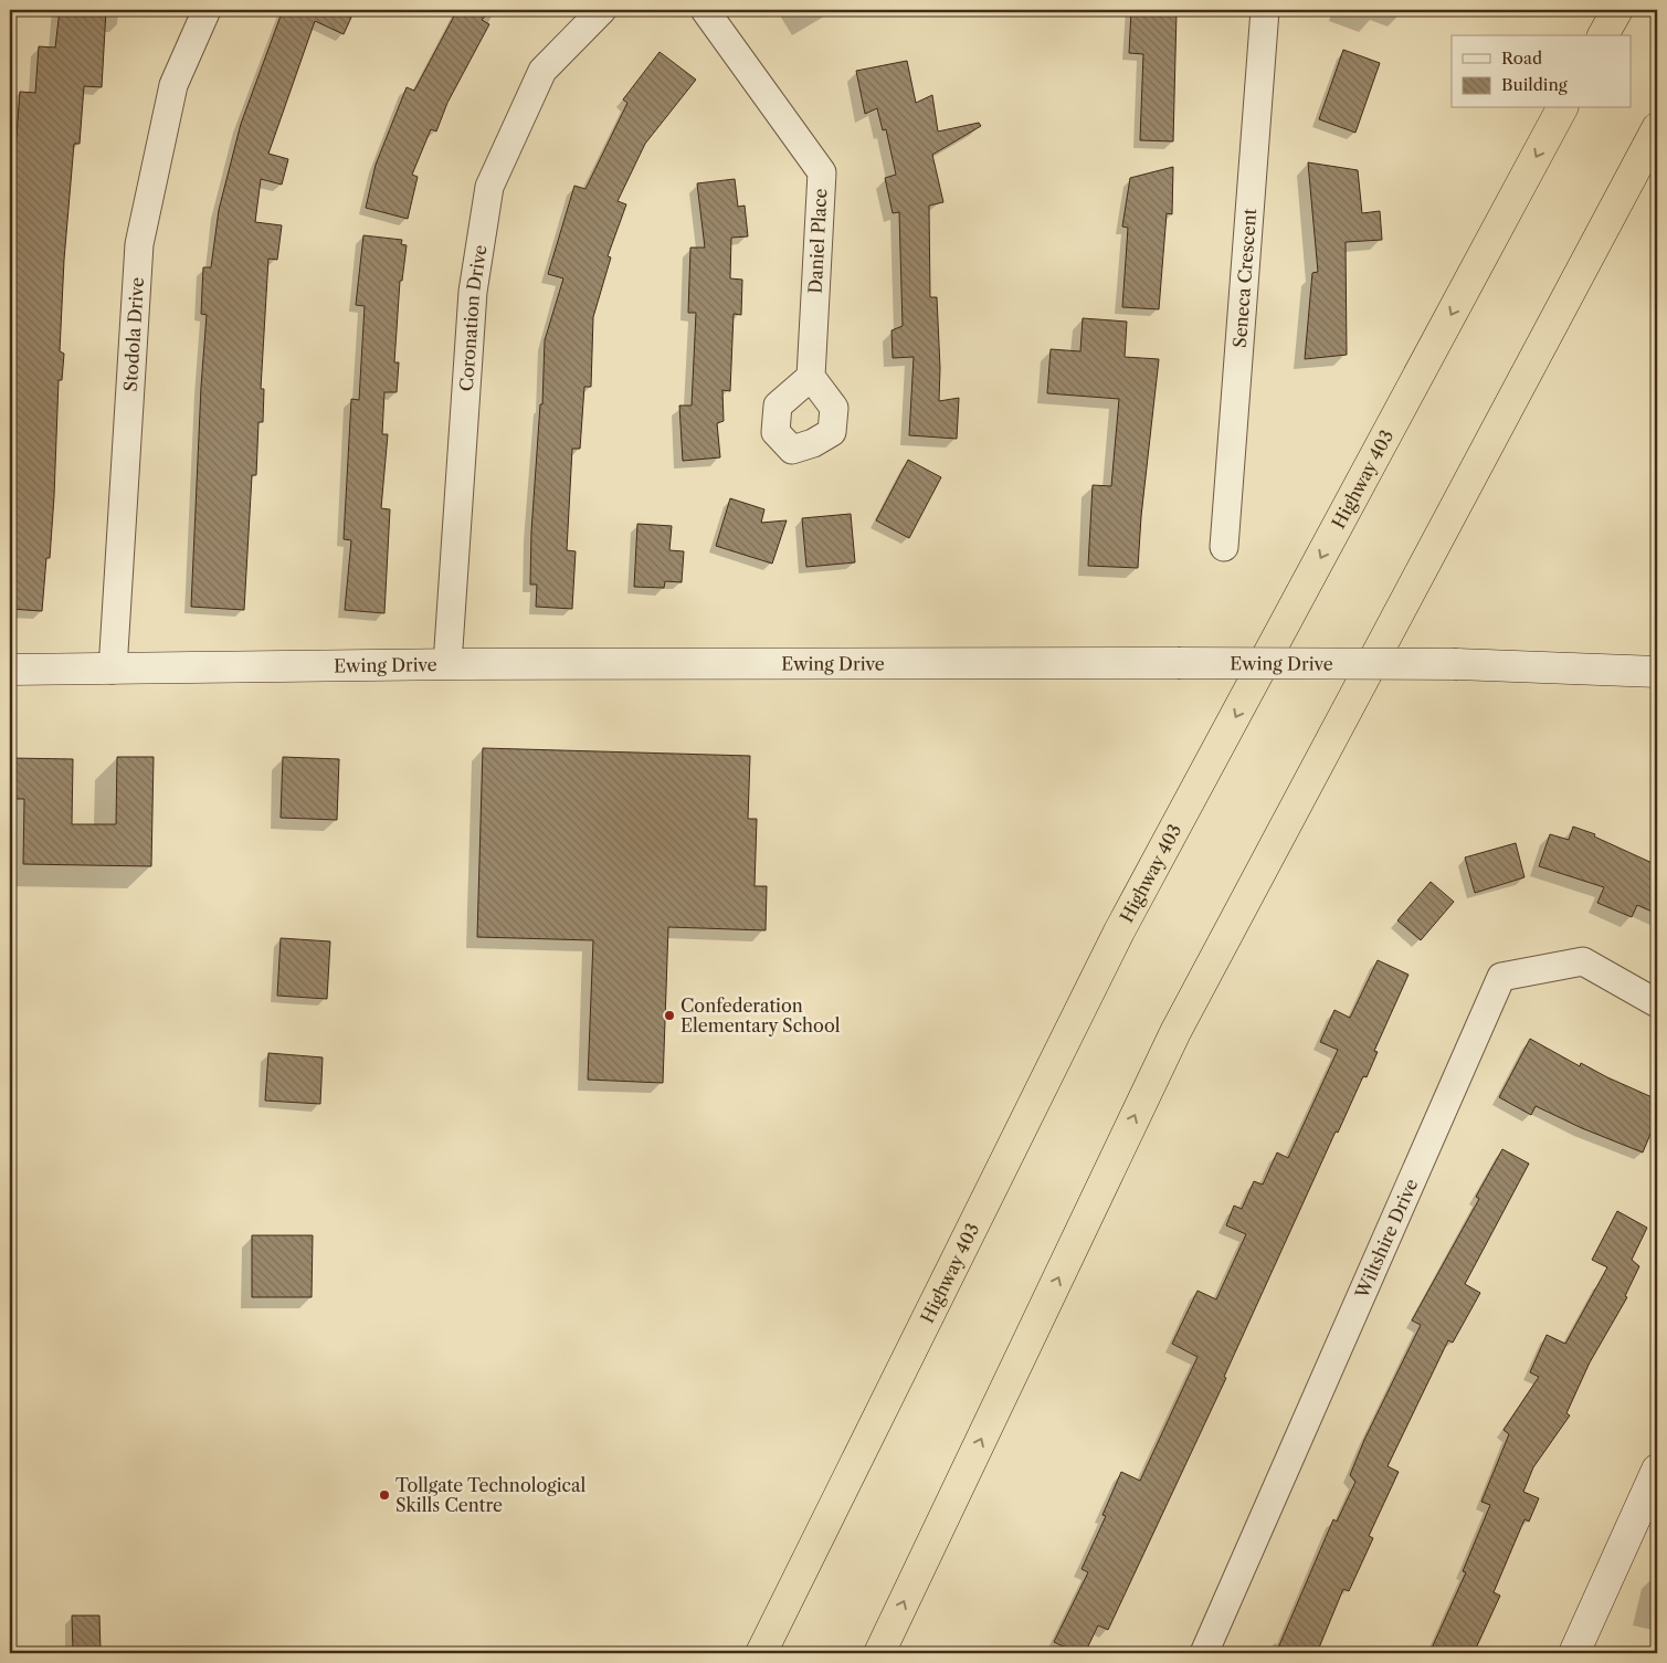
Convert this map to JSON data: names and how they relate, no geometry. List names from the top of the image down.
{
  "streets": {
    "highway": ["Highway 403"],
    "street": [
      "Daniel Place",
      "Seneca Crescent",
      "Coronation Drive",
      "Stodola Drive",
      "Ewing Drive",
      "Wiltshire Drive"
    ]
  },
  "crossings": [
    ["Coronation Drive", "Ewing Drive"],
    ["Stodola Drive", "Ewing Drive"]
  ],
  "places": ["Confederation Elementary School", "Tollgate Technological Skills Centre"],
  "legend": ["Road", "Building"]
}
